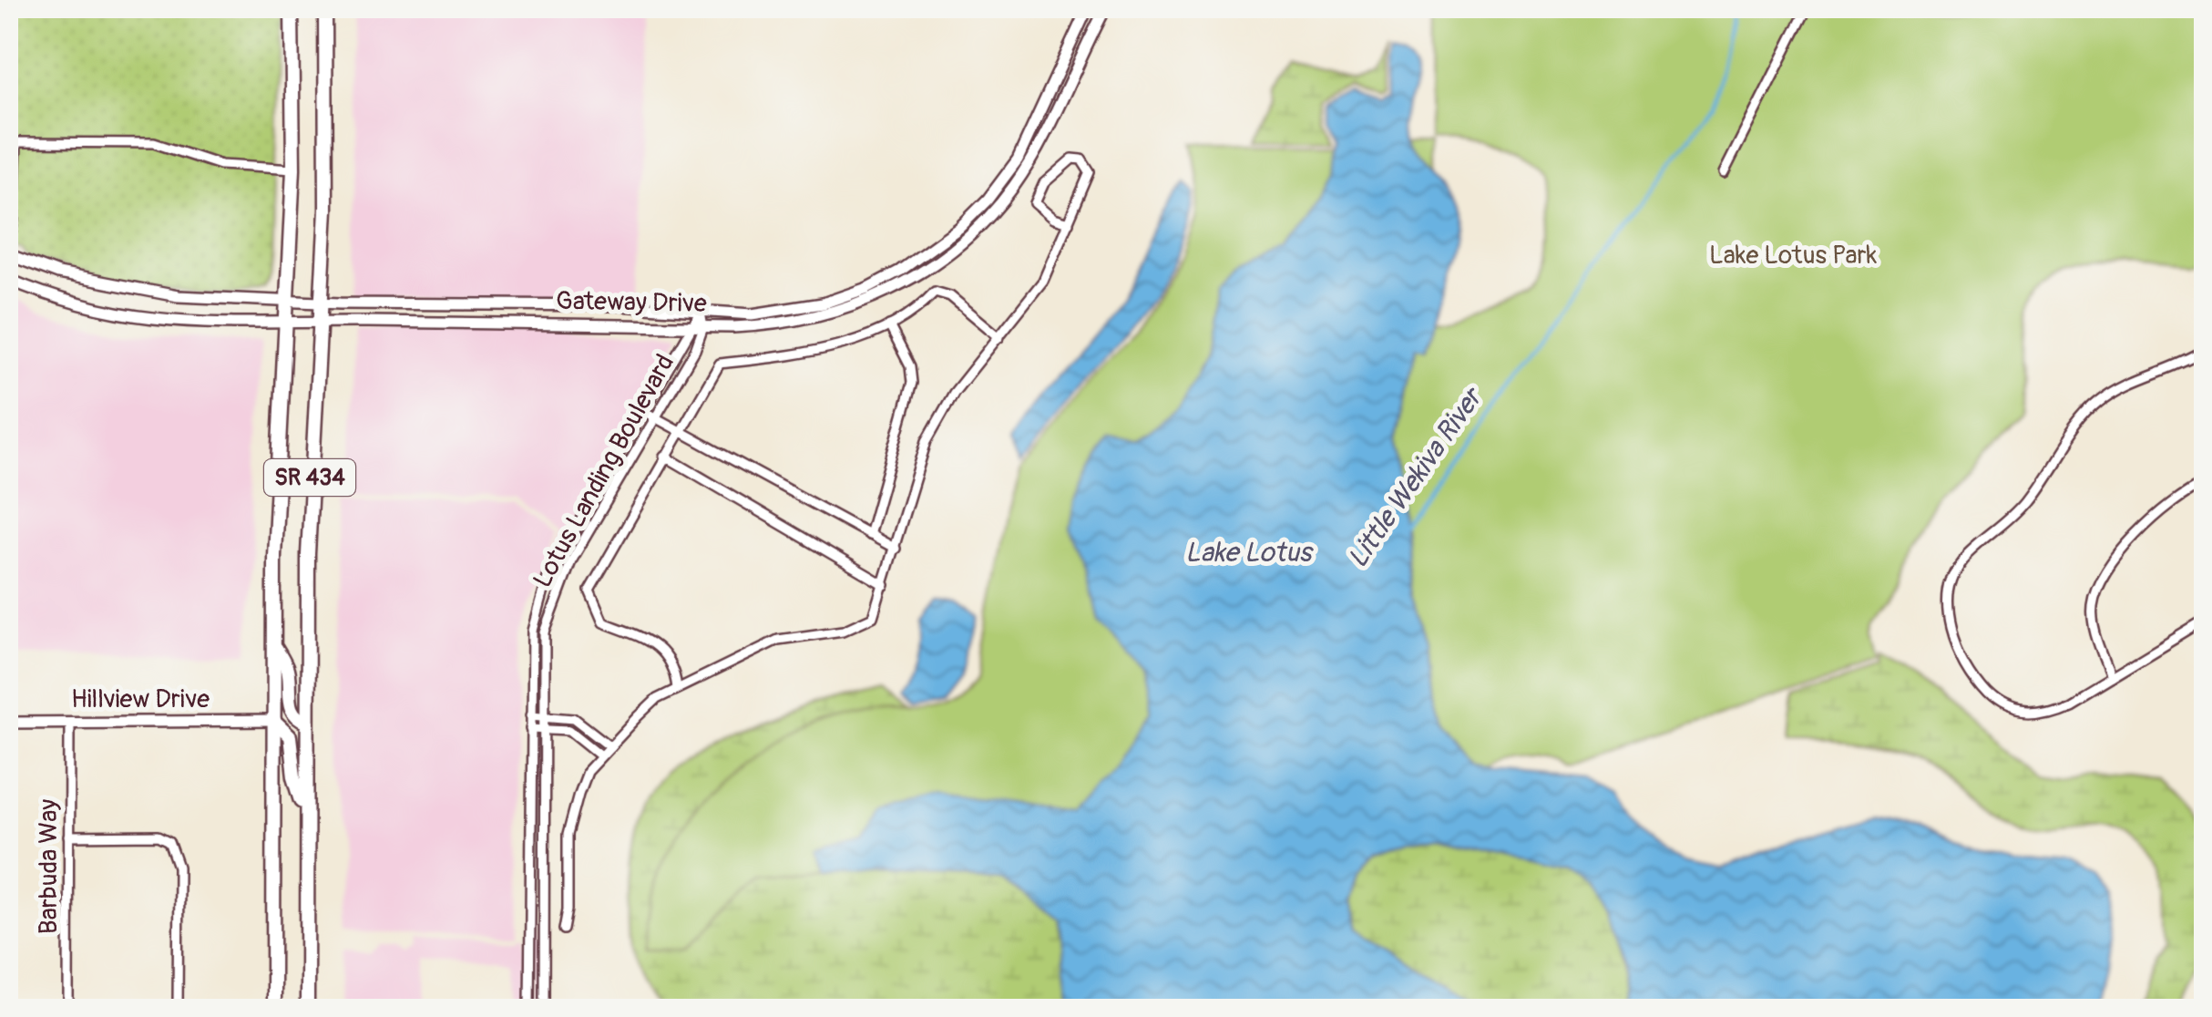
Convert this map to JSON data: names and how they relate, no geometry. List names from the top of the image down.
{
  "streets": {
    "main road": ["SR 434"],
    "street": [
      "Gateway Drive",
      "Lotus Landing Boulevard",
      "Hillview Drive",
      "Barbuda Way"
    ]
  },
  "crossings": [
    ["Gateway Drive", "Lotus Landing Boulevard"],
    ["Gateway Drive", "SR 434"],
    ["SR 434", "Hillview Drive"],
    ["Hillview Drive", "Barbuda Way"]
  ],
  "water": ["Little Wekiva River", "Lake Lotus"],
  "parks": ["Lake Lotus Park"]
}
